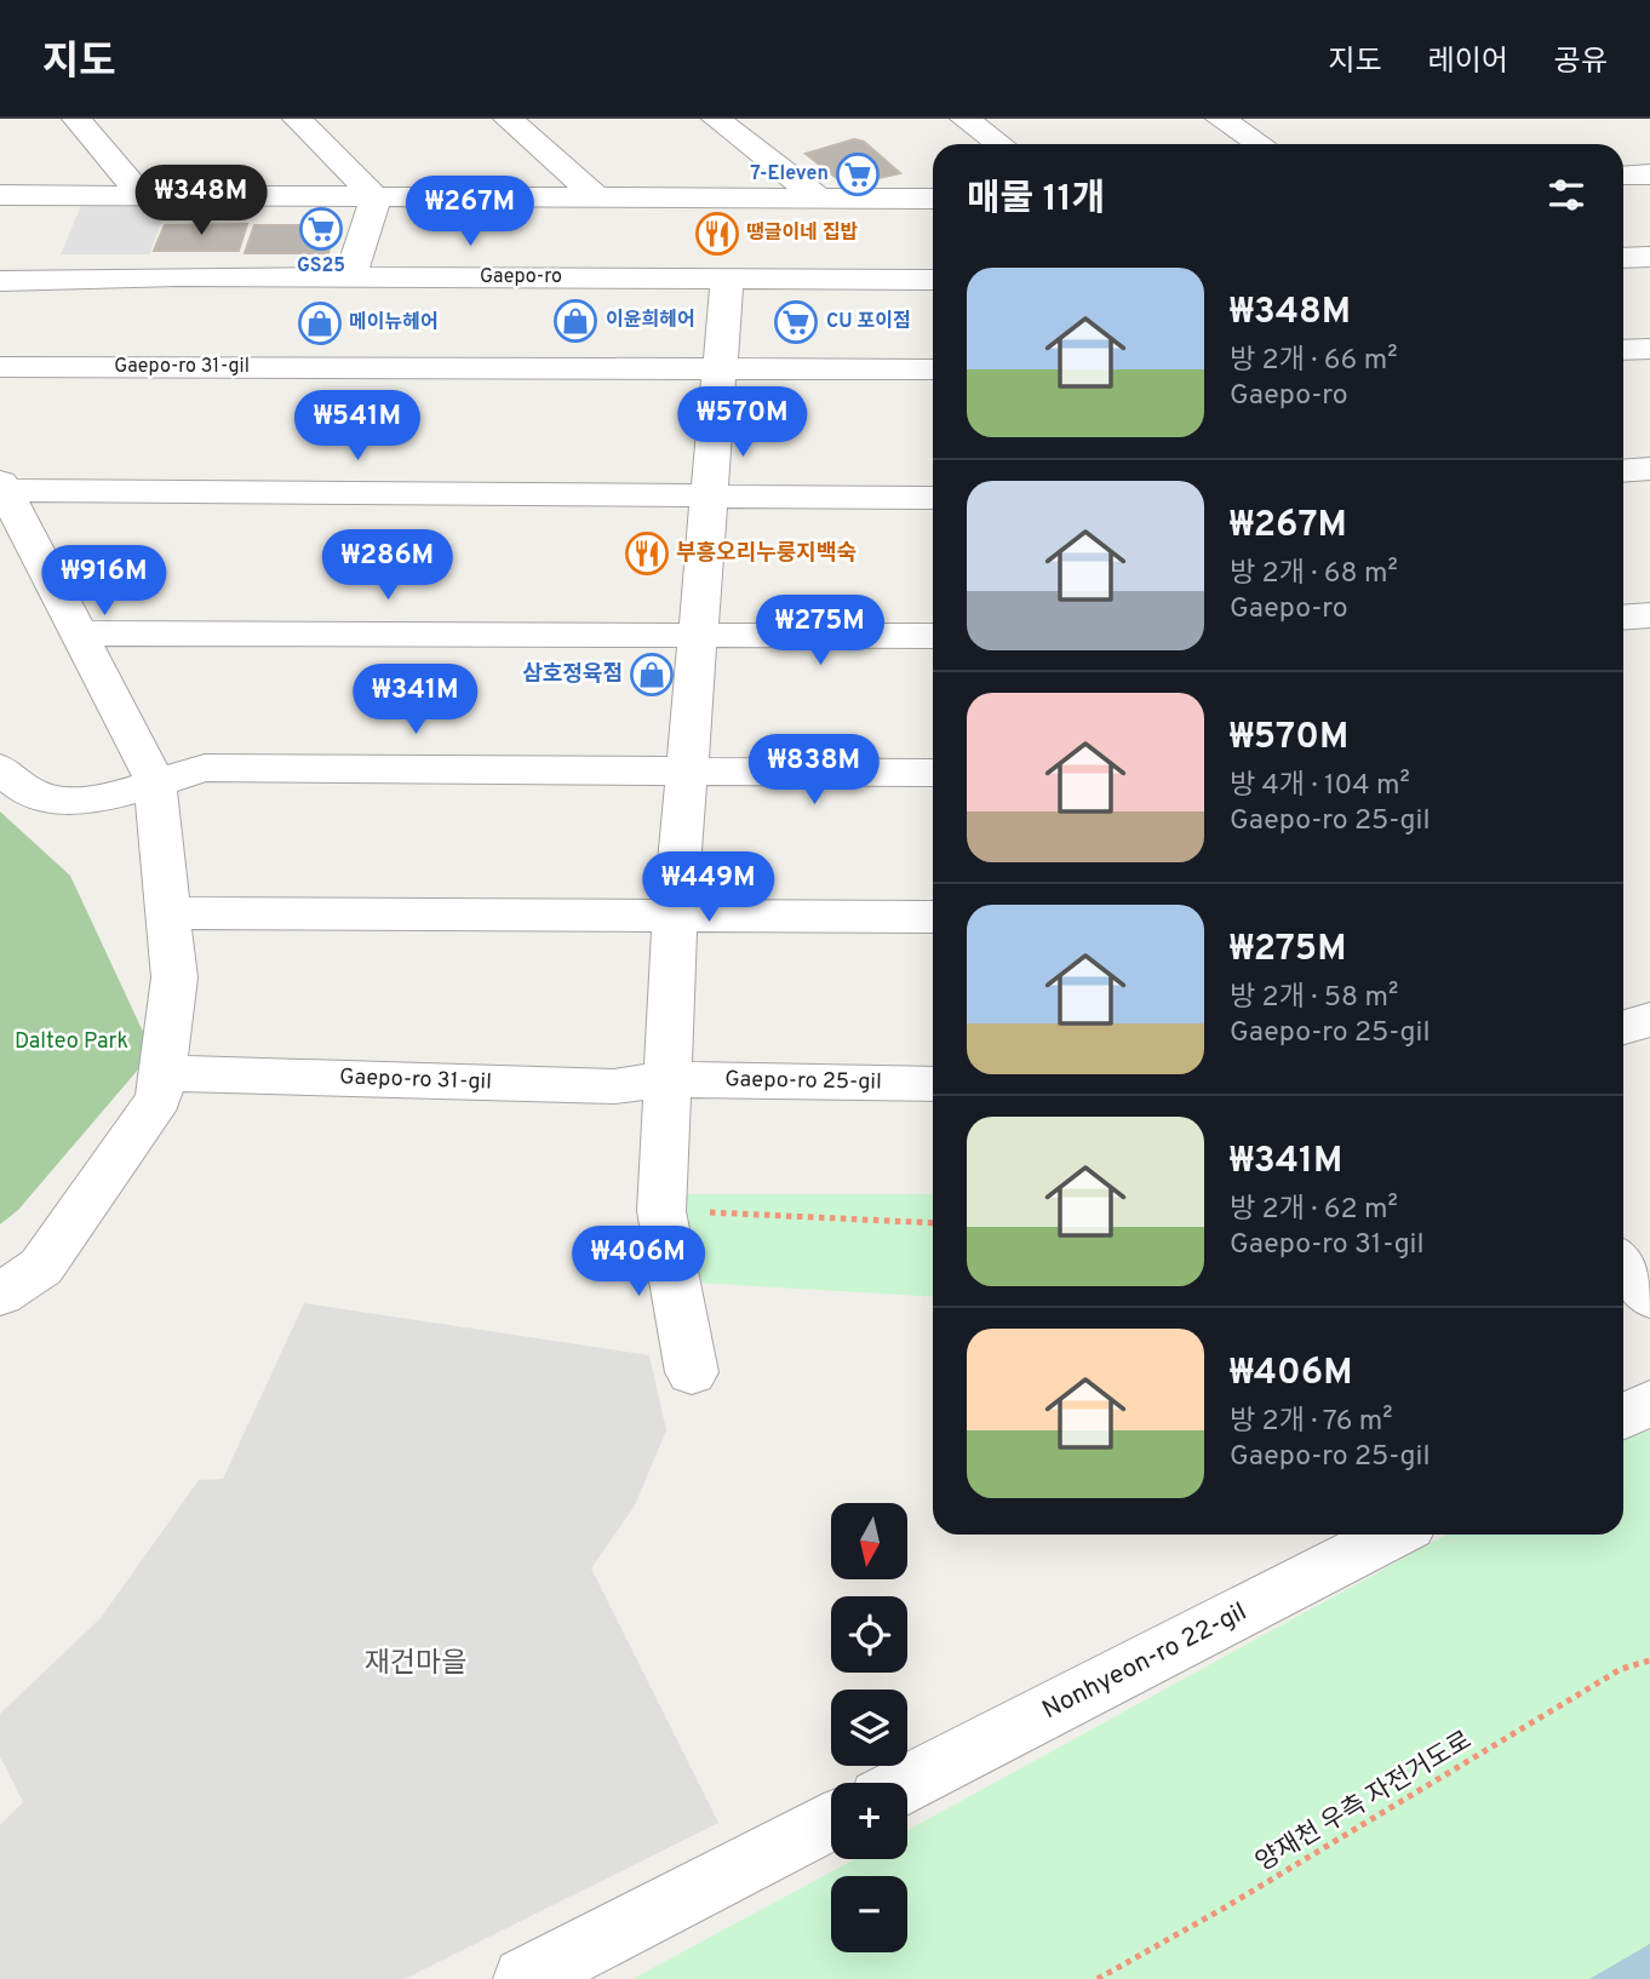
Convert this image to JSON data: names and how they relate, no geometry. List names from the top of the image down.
{
  "streets": {
    "street": [
      "Gaepo-ro",
      "Gaepo-ro 31-gil",
      "Gaepo-ro 25-gil",
      "Nonhyeon-ro 22-gil"
    ],
    "path": ["양재천 우측 자전거도로"]
  },
  "crossings": [
    ["Gaepo-ro 31-gil", "Gaepo-ro 25-gil"]
  ],
  "districts": ["재건마을"],
  "parks": ["Dalteo Park"],
  "places": {
    "supermarket": ["7-Eleven", "GS25", "CU 포이점"],
    "restaurant": ["땡글이네 집밥", "부흥오리누룽지백숙"],
    "shop": ["이윤희헤어", "메이뉴헤어", "삼호정육점"]
  },
  "north": "bottom",
  "page": {
    "header": "지도",
    "nav": ["지도", "레이어", "공유"],
    "heading": "매물 11개",
    "price": [
      "₩348M",
      "₩267M",
      "₩570M",
      "₩541M",
      "₩286M",
      "₩916M",
      "₩275M",
      "₩341M",
      "₩838M",
      "₩449M",
      "₩406M"
    ],
    "list": [
      {
        "name": "₩348M",
        "note": "방 2개 · 66 m² · Gaepo-ro"
      },
      {
        "name": "₩267M",
        "note": "방 2개 · 68 m² · Gaepo-ro"
      },
      {
        "name": "₩570M",
        "note": "방 4개 · 104 m² · Gaepo-ro 25-gil"
      },
      {
        "name": "₩275M",
        "note": "방 2개 · 58 m² · Gaepo-ro 25-gil"
      },
      {
        "name": "₩341M",
        "note": "방 2개 · 62 m² · Gaepo-ro 31-gil"
      },
      {
        "name": "₩406M",
        "note": "방 2개 · 76 m² · Gaepo-ro 25-gil"
      }
    ],
    "map_buttons": ["+", "−"]
  }
}
